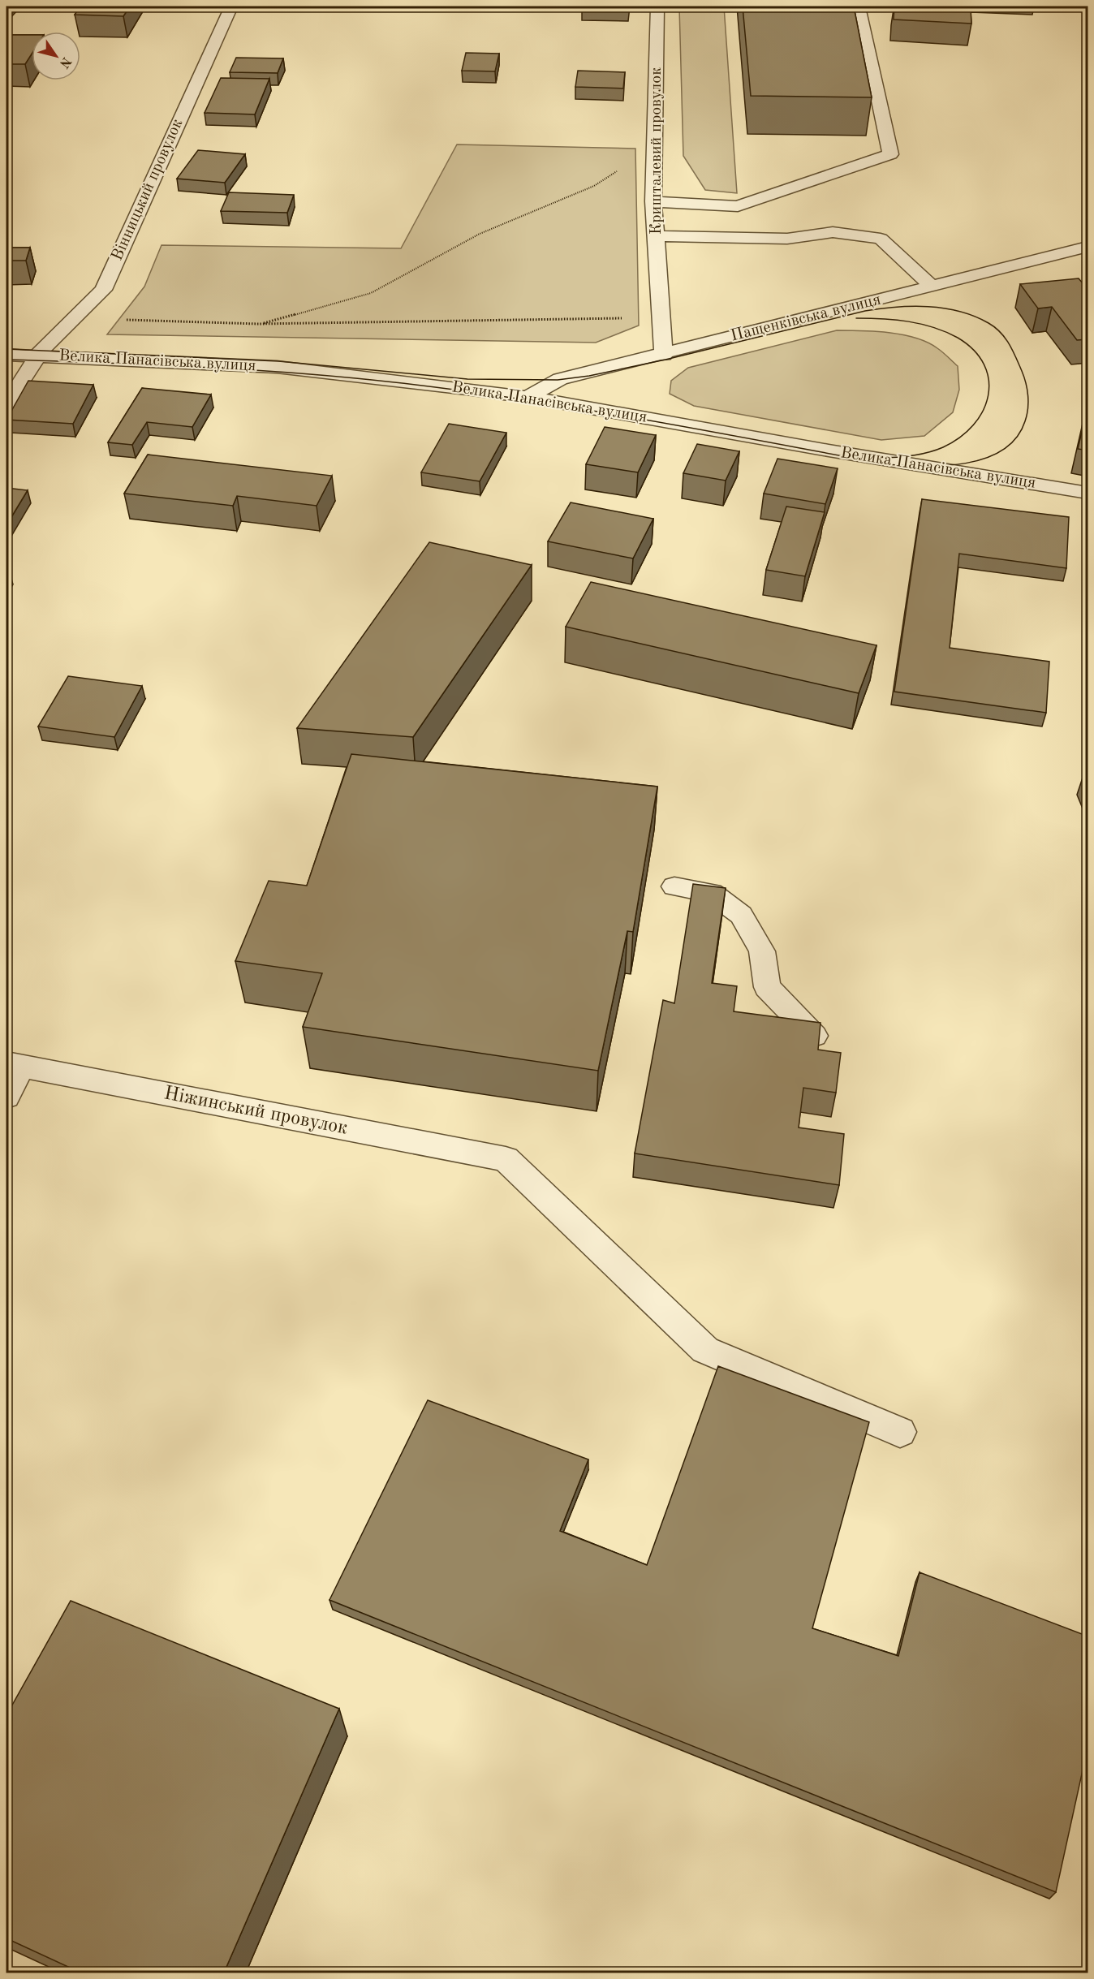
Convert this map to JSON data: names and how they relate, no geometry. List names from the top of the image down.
{
  "streets": {
    "street": [
      "Кришталевий провулок",
      "Вінницький провулок",
      "Пащенківська вулиця",
      "Велика Панасівська вулиця",
      "Ніжинський провулок"
    ]
  },
  "crossings": [
    ["Кришталевий провулок", "Пащенківська вулиця"],
    ["Вінницький провулок", "Велика Панасівська вулиця"],
    ["Пащенківська вулиця", "Велика Панасівська вулиця"]
  ],
  "north": "bottom right"
}
